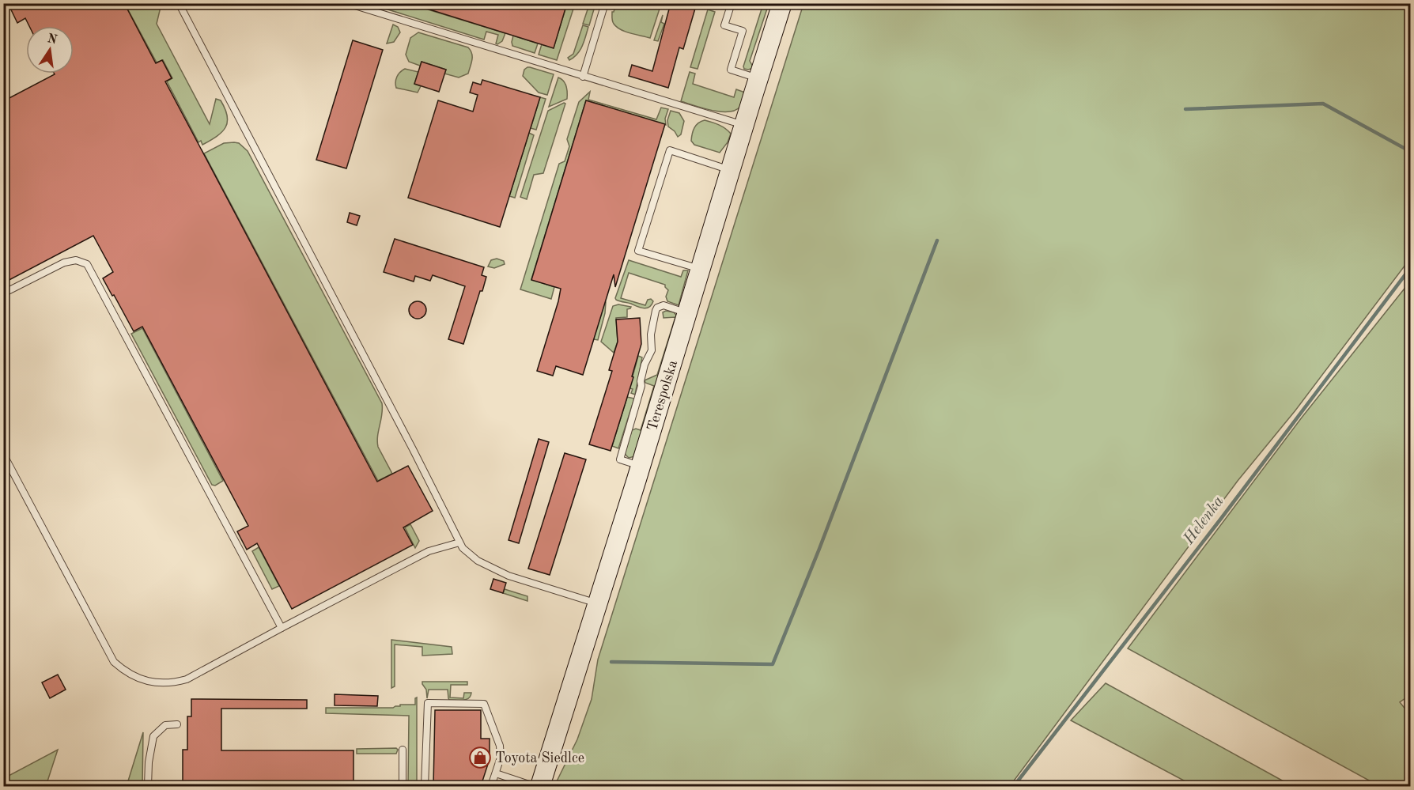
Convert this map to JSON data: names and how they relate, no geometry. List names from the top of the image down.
{
  "streets": {
    "street": ["Terespolska"]
  },
  "water": ["Helenka"],
  "places": {
    "shop": ["Toyota Siedlce"]
  },
  "north": "top"
}
